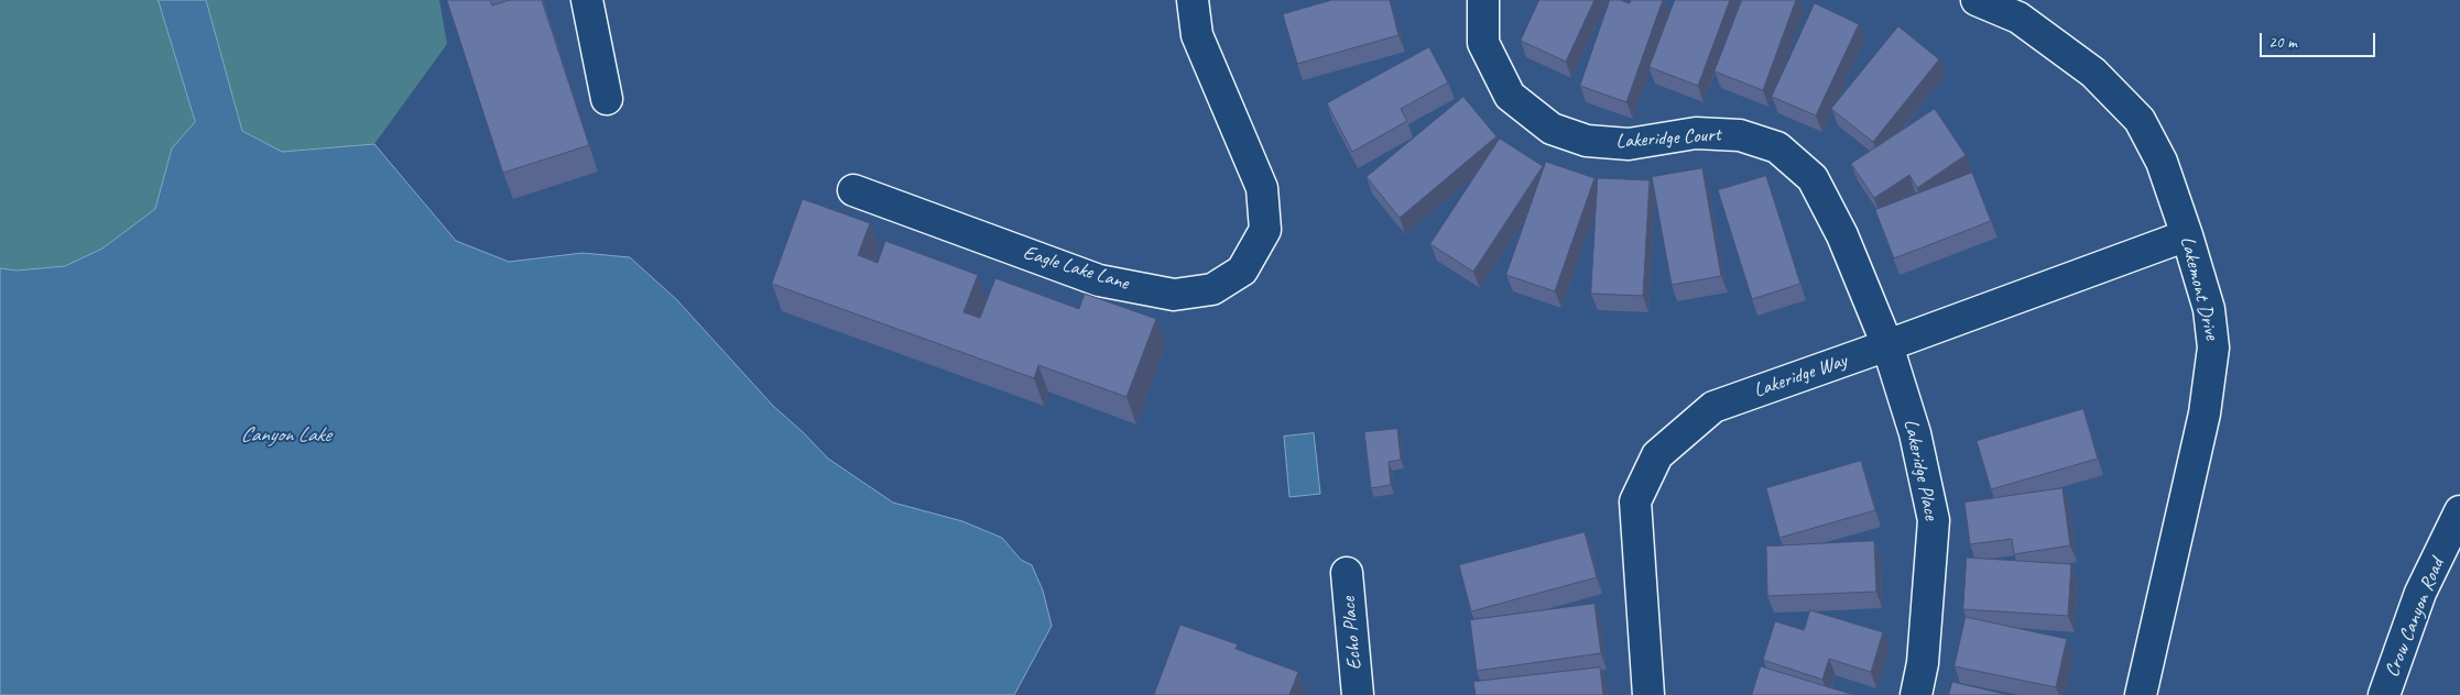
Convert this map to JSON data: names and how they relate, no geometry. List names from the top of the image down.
{
  "streets": {
    "street": [
      "Lakeridge Court",
      "Eagle Lake Lane",
      "Lakemont Drive",
      "Lakeridge Way",
      "Lakeridge Place",
      "Crow Canyon Road",
      "Echo Place"
    ]
  },
  "crossings": [
    ["Lakeridge Court", "Lakeridge Way"],
    ["Lakeridge Court", "Lakeridge Place"],
    ["Lakemont Drive", "Lakeridge Way"],
    ["Lakeridge Way", "Lakeridge Place"]
  ],
  "water": ["Canyon Lake"],
  "scale_bar": "20 m"
}
